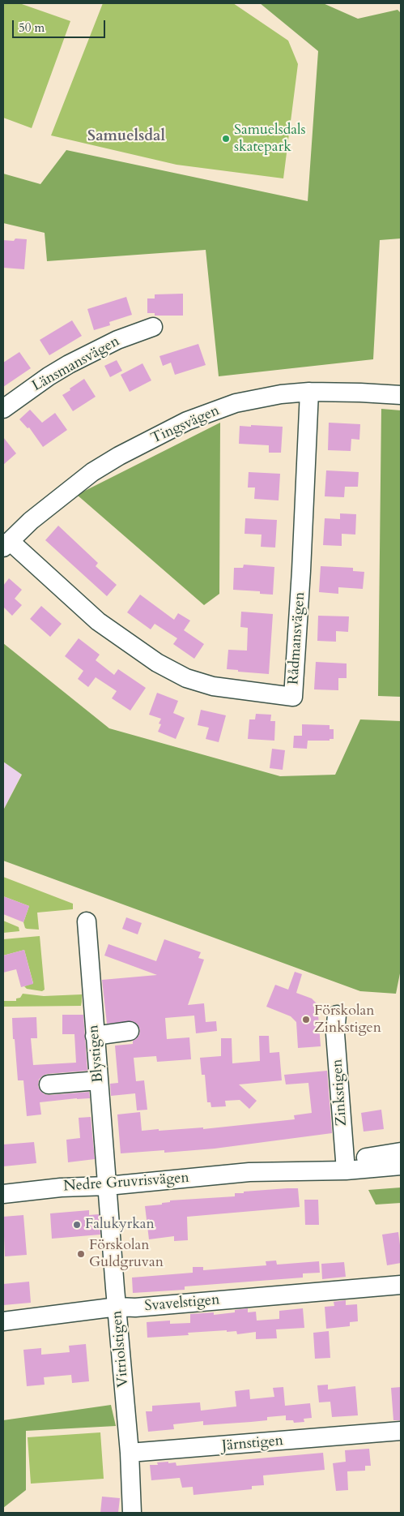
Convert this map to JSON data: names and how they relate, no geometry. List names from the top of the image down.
{
  "streets": {
    "street": [
      "Länsmansvägen",
      "Tingsvägen",
      "Rådmansvägen",
      "Blystigen",
      "Zinkstigen",
      "Nedre Gruvrisvägen",
      "Svavelstigen",
      "Vitriolstigen",
      "Järnstigen"
    ]
  },
  "crossings": [
    ["Tingsvägen", "Rådmansvägen"],
    ["Blystigen", "Nedre Gruvrisvägen"],
    ["Blystigen", "Vitriolstigen"],
    ["Zinkstigen", "Nedre Gruvrisvägen"],
    ["Nedre Gruvrisvägen", "Vitriolstigen"],
    ["Svavelstigen", "Vitriolstigen"],
    ["Vitriolstigen", "Järnstigen"]
  ],
  "districts": ["Samuelsdal"],
  "places": [
    "Samuelsdals skatepark",
    "Förskolan Zinkstigen",
    "Falukyrkan",
    "Förskolan Guldgruvan"
  ],
  "scale_bar": "50 m"
}
